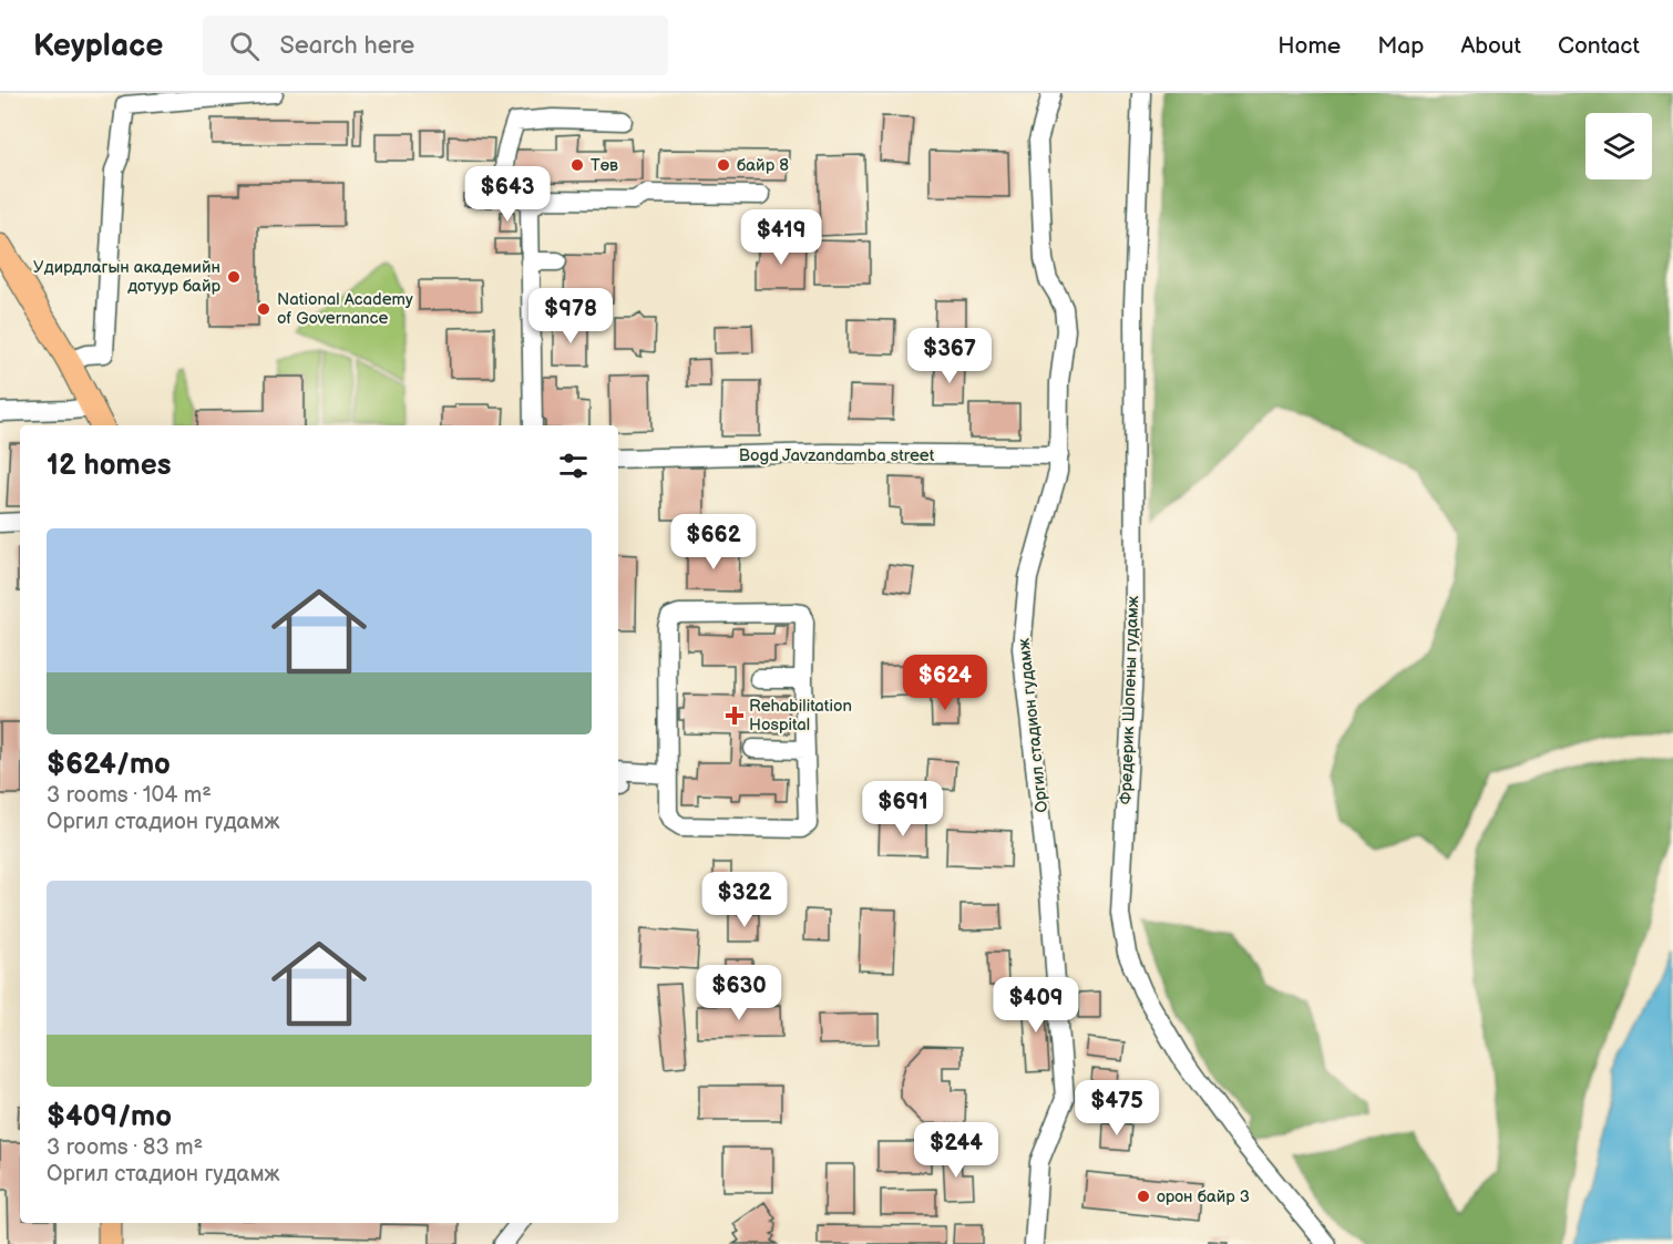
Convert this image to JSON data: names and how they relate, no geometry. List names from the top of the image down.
{
  "streets": {
    "street": ["Bogd Javzandamba street", "Фредерик Шопены гудамж", "Оргил стадион гудамж"]
  },
  "crossings": [
    ["Bogd Javzandamba street", "Оргил стадион гудамж"]
  ],
  "places": {
    "other": [
      "Төв",
      "байр 8",
      "Удирдлагын академийн дотуур байр",
      "National Academy of Governance",
      "орон байр 3"
    ],
    "health": ["Rehabilitation Hospital"]
  },
  "page": {
    "header": "Keyplace",
    "search": "Search here",
    "nav": [
      "Home",
      "Map",
      "About",
      "Contact"
    ],
    "price": [
      "$643",
      "$419",
      "$978",
      "$367",
      "$662",
      "$624",
      "$691",
      "$322",
      "$630",
      "$409",
      "$475",
      "$244"
    ],
    "heading": "12 homes",
    "list": [
      {
        "name": "$624/mo",
        "note": "3 rooms · 104 m² · Оргил стадион гудамж"
      },
      {
        "name": "$409/mo",
        "note": "3 rooms · 83 m² · Оргил стадион гудамж"
      }
    ]
  }
}
